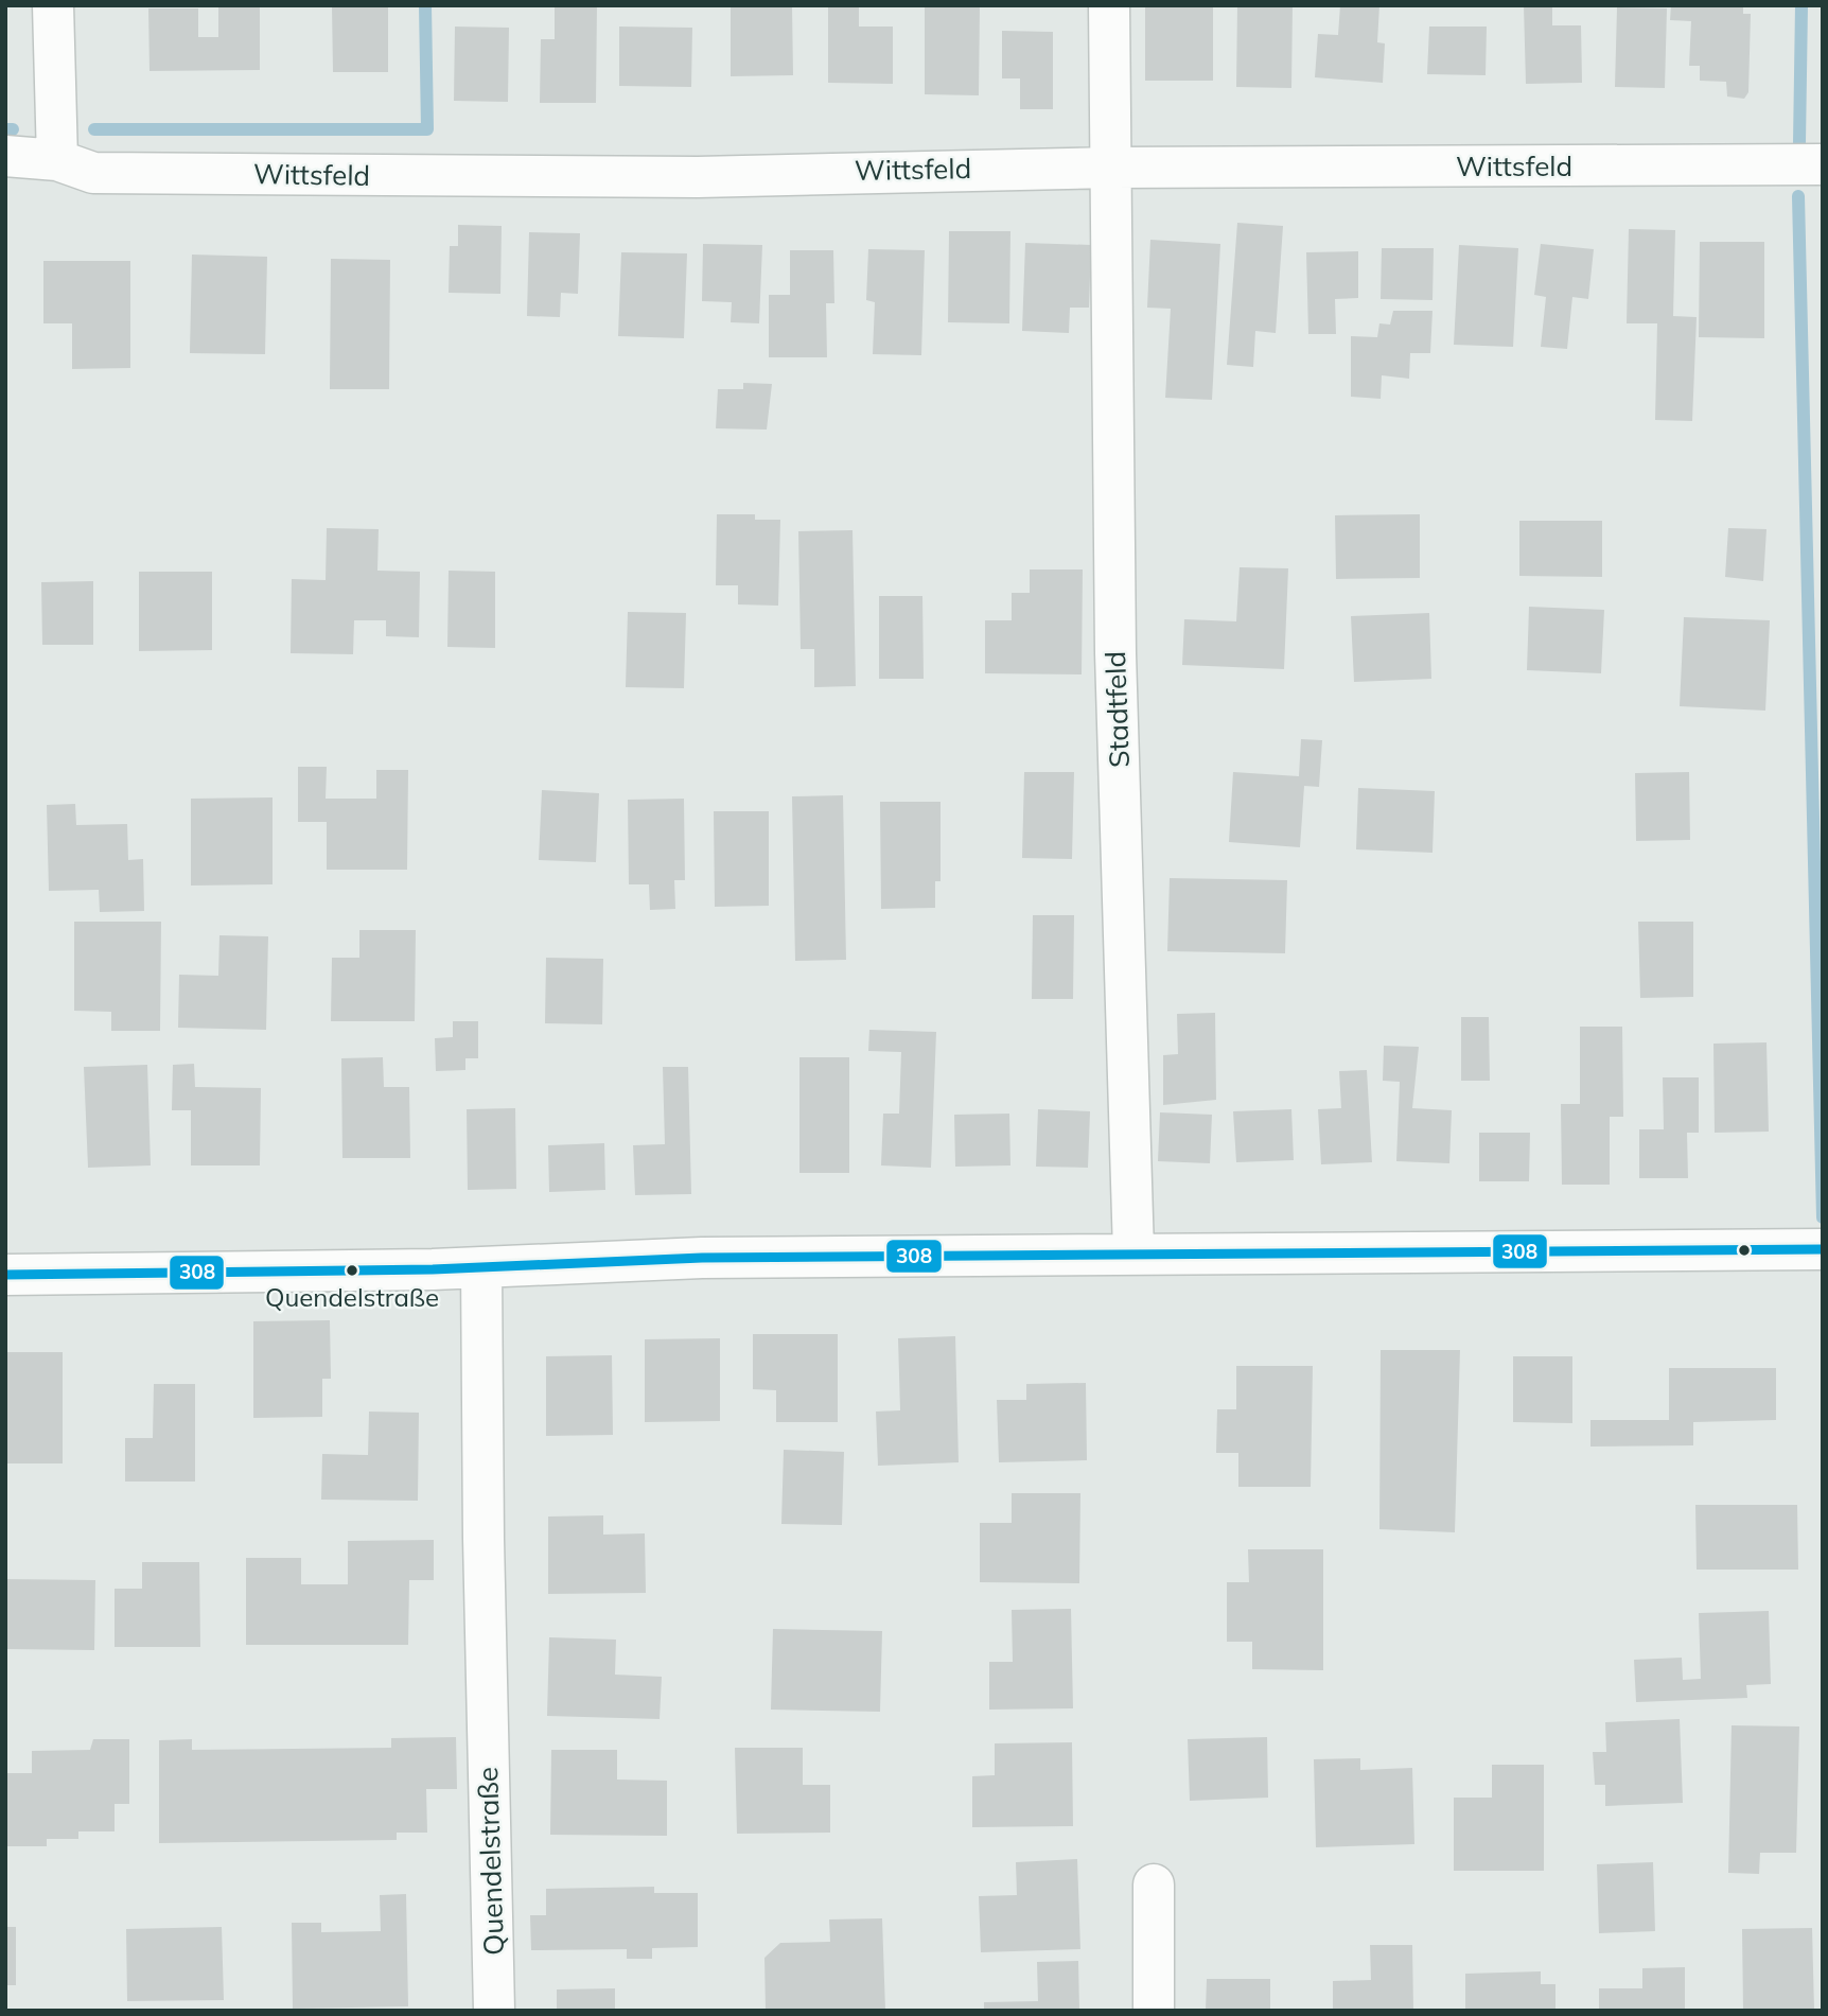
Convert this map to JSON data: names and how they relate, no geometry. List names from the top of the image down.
{
  "streets": {
    "street": ["Wittsfeld", "Stadtfeld", "Quendelstraße"]
  },
  "crossings": [
    ["Wittsfeld", "Stadtfeld"]
  ],
  "places": ["Quendelstraße"],
  "lines": ["transit line 308"]
}
